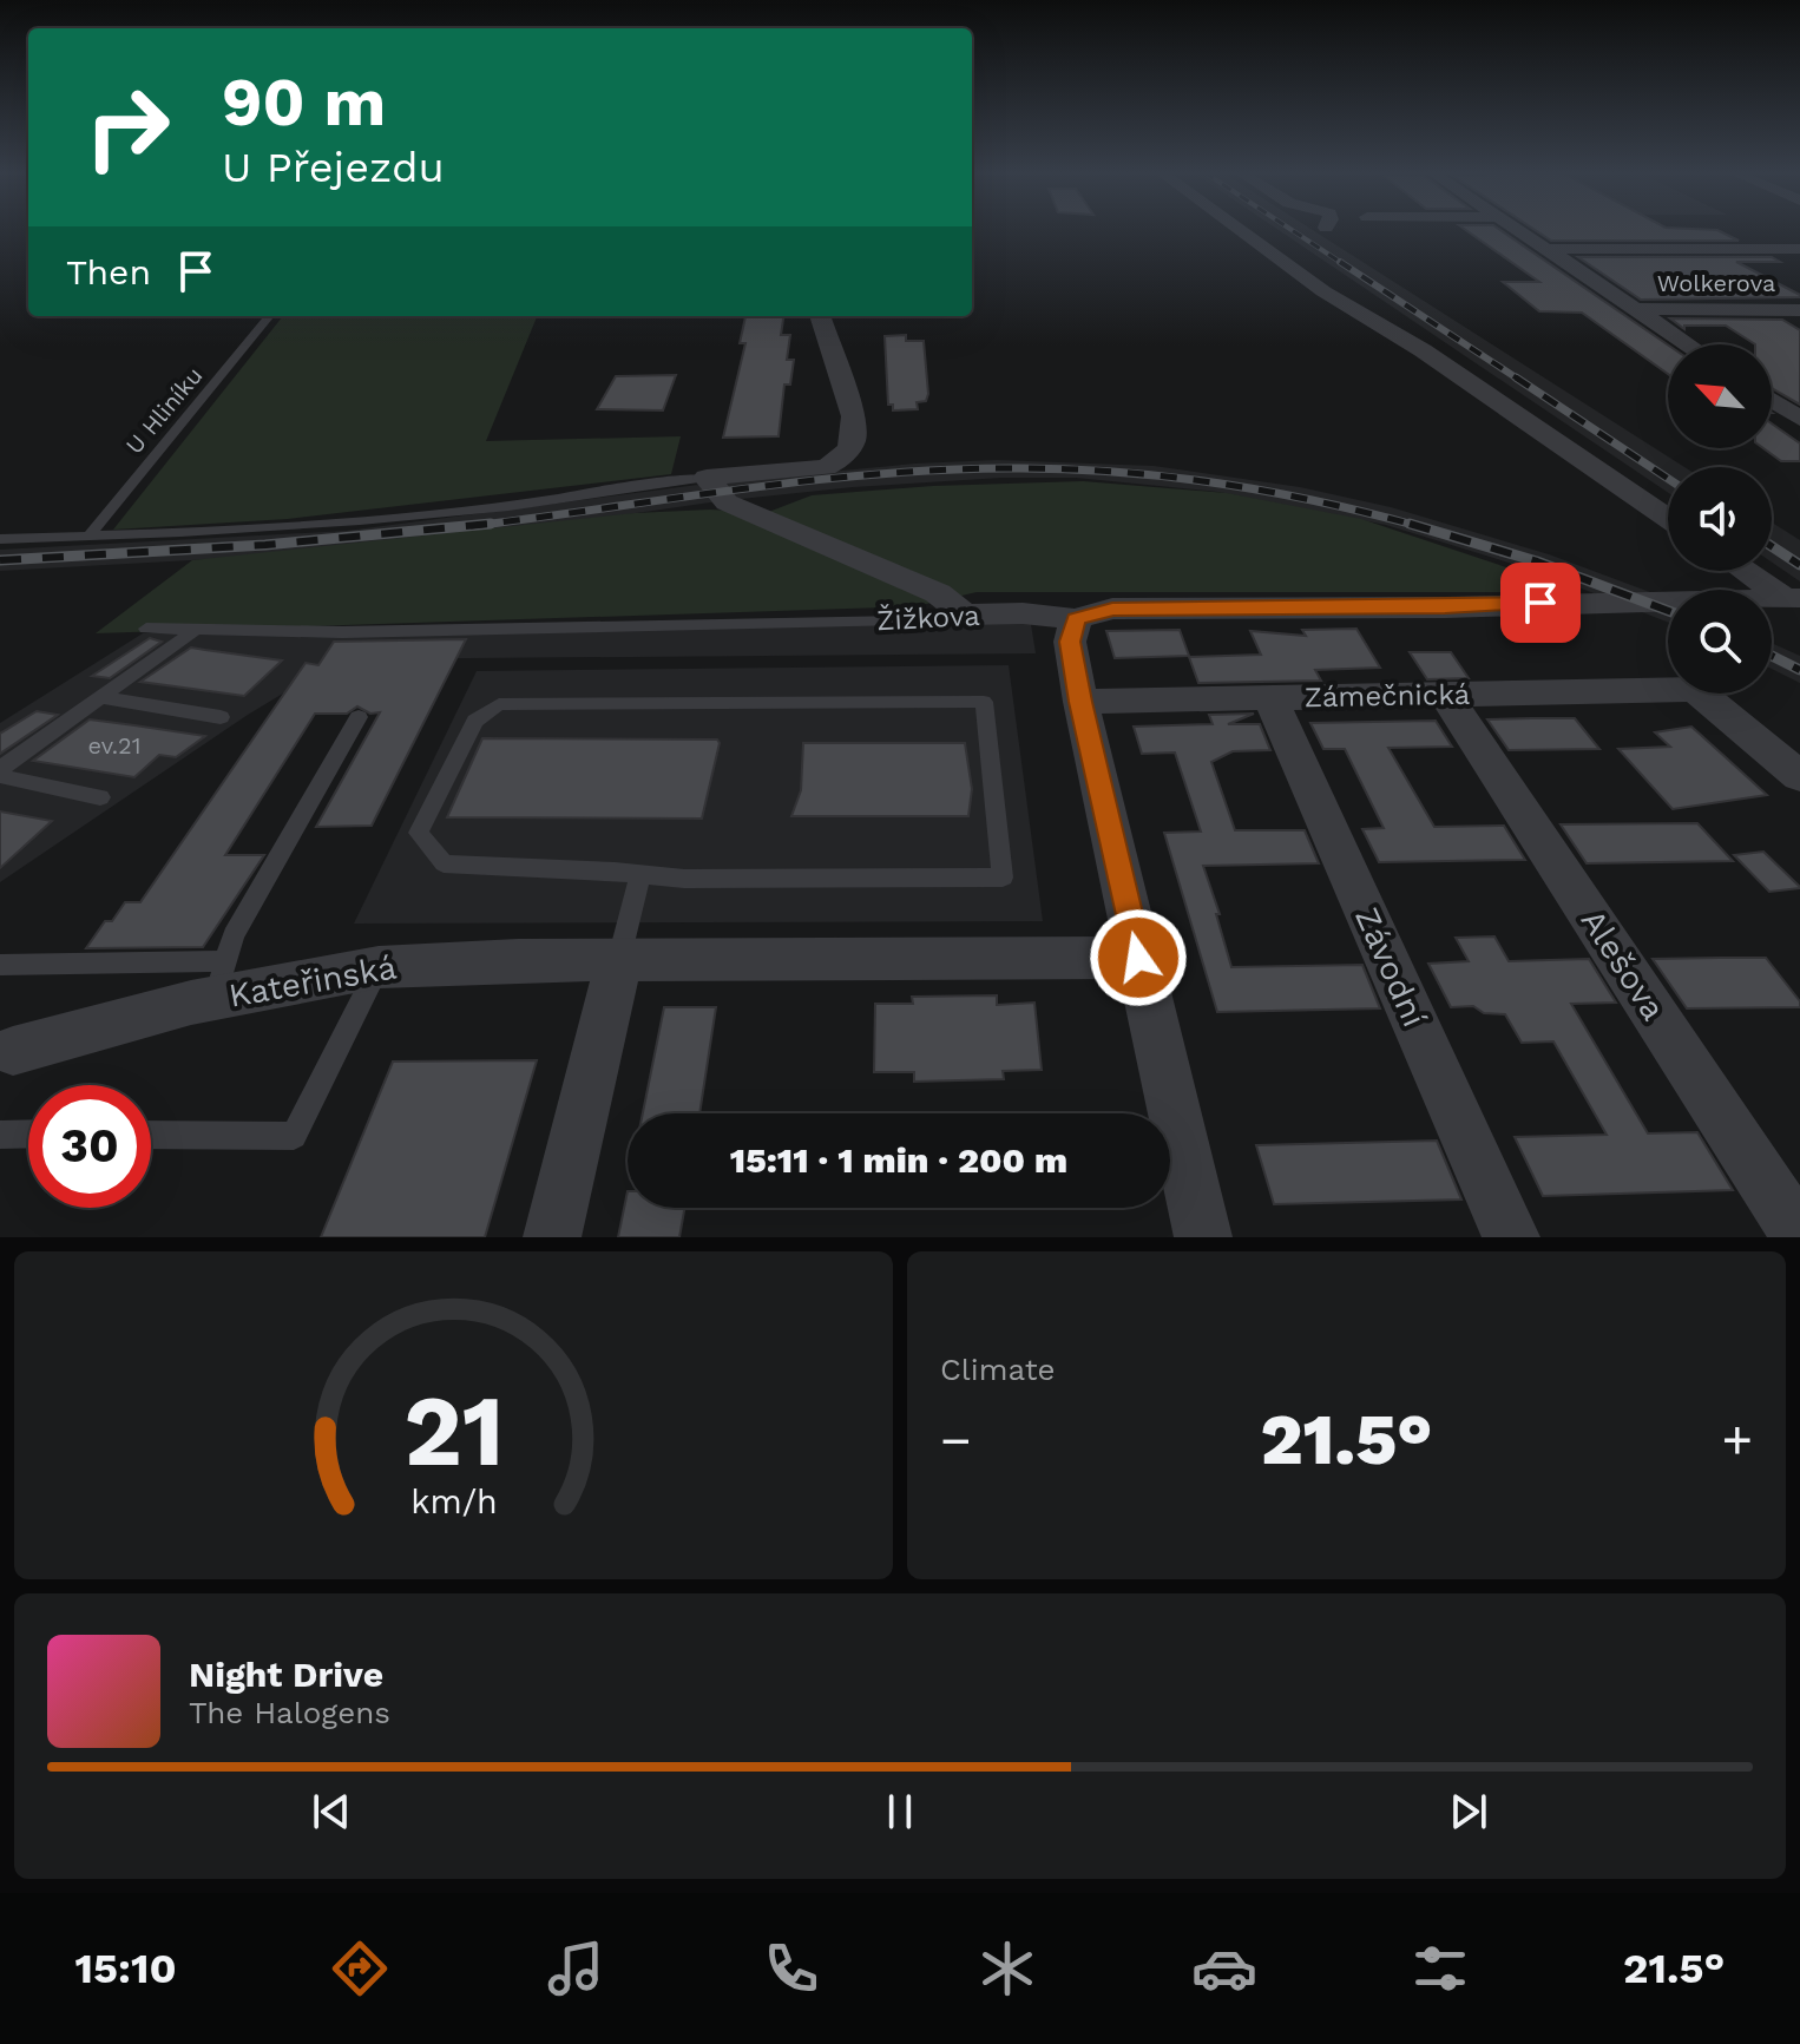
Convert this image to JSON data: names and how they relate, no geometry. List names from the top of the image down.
{
  "streets": {
    "street": [
      "Wolkerova",
      "Žižkova",
      "Zámečnická",
      "Alešova",
      "Závodní",
      "Kateřinská"
    ],
    "lane": ["U Hliníku"]
  },
  "crossings": [
    ["Zámečnická", "Alešova"],
    ["Zámečnická", "Závodní"]
  ],
  "house_numbers": ["ev.21"],
  "north": "top left",
  "page": {
    "turn": ["90 m", "U Přejezdu"],
    "then": "Then",
    "limit": "30",
    "trip": "15:11 · 1 min · 200 m",
    "tile": "Climate",
    "heat": ["−", "21.5°", "+"],
    "song": ["Night Drive", "The Halogens"],
    "tabs": ["15:10", "21.5°"],
    "gauge": ["21", "km/h"]
  }
}
